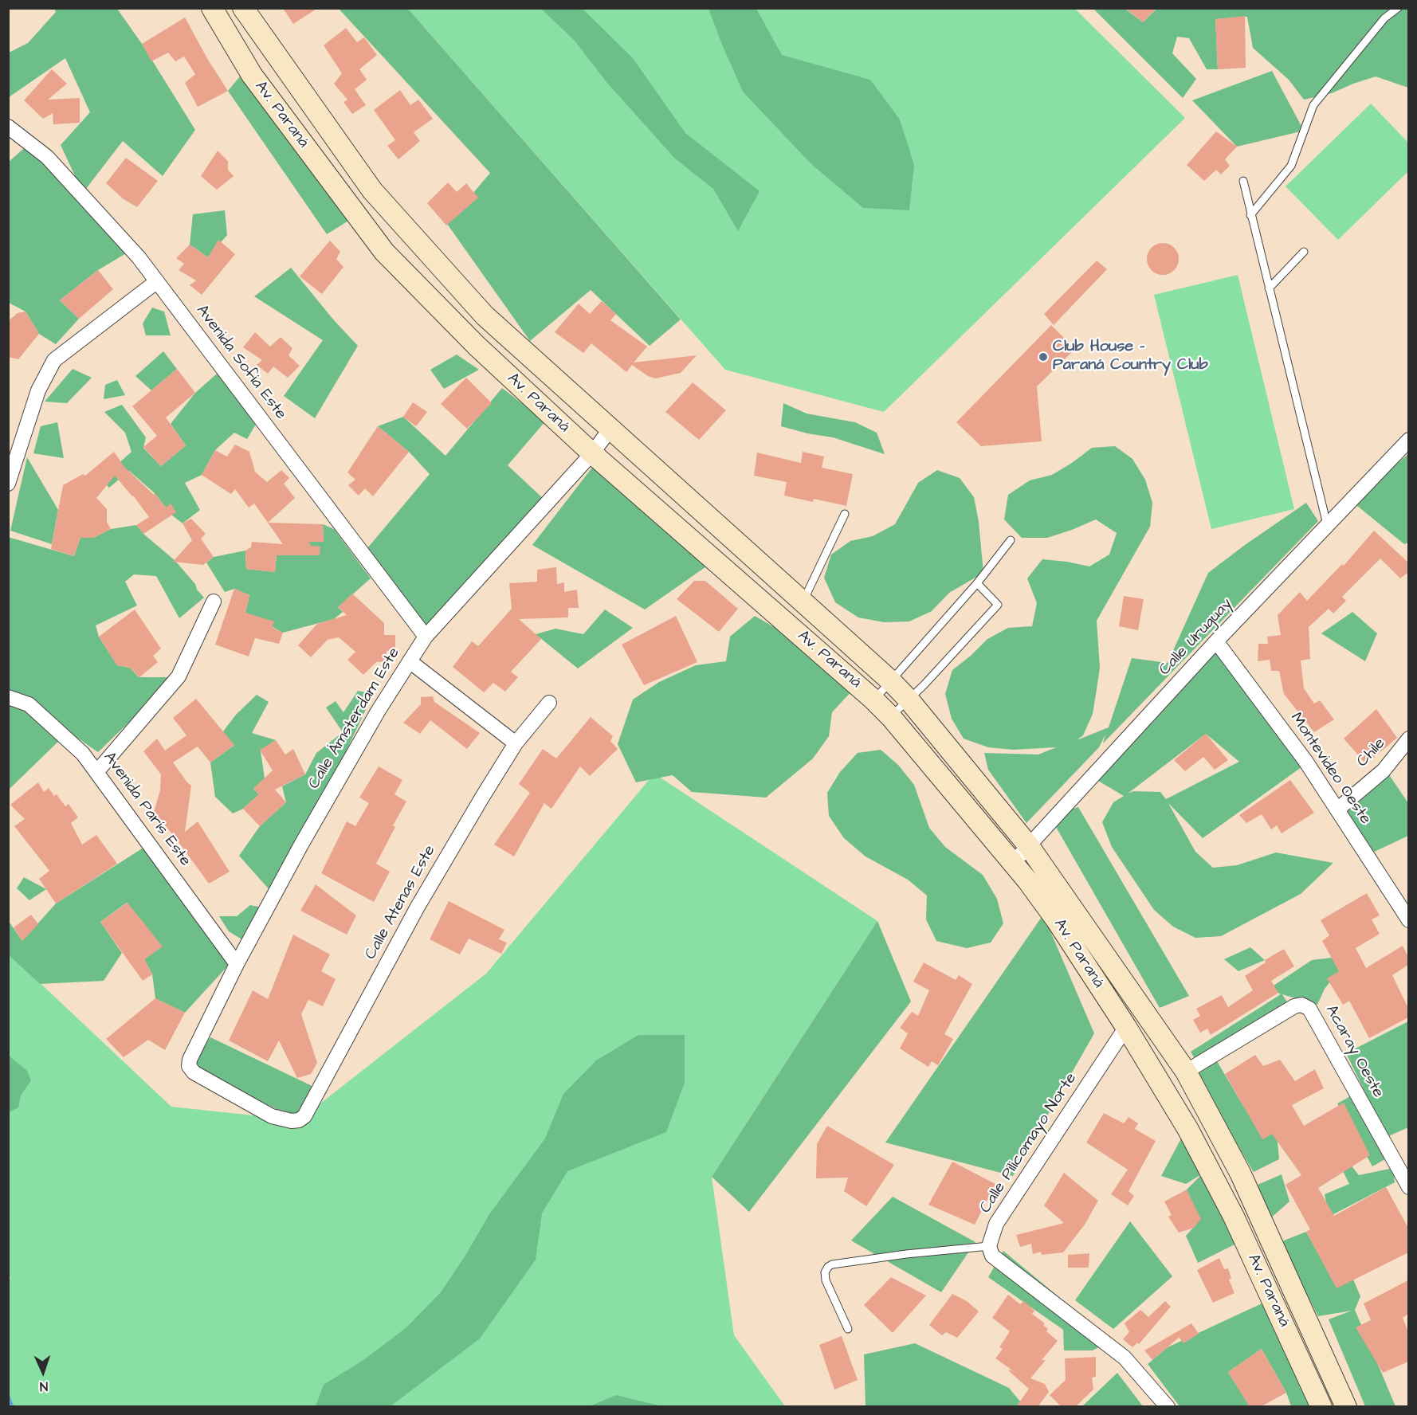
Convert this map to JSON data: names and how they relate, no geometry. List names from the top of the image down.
{
  "streets": {
    "street": [
      "Av. Paraná",
      "Avenida Sofía Este",
      "Calle Uruguay",
      "Calle Ámsterdam Este",
      "Chile",
      "Montevideo Oeste",
      "Avenida París Este",
      "Calle Atenas Este",
      "Acaray Oeste",
      "Calle Pilicomayo Norte"
    ]
  },
  "crossings": [
    ["Av. Paraná", "Calle Uruguay"],
    ["Av. Paraná", "Calle Ámsterdam Este"],
    ["Av. Paraná", "Acaray Oeste"],
    ["Av. Paraná", "Calle Pilicomayo Norte"],
    ["Avenida Sofía Este", "Calle Ámsterdam Este"],
    ["Calle Uruguay", "Montevideo Oeste"],
    ["Calle Ámsterdam Este", "Avenida París Este"],
    ["Calle Ámsterdam Este", "Calle Atenas Este"],
    ["Chile", "Montevideo Oeste"]
  ],
  "places": ["Club House - Paraná Country Club"],
  "north": "bottom"
}
